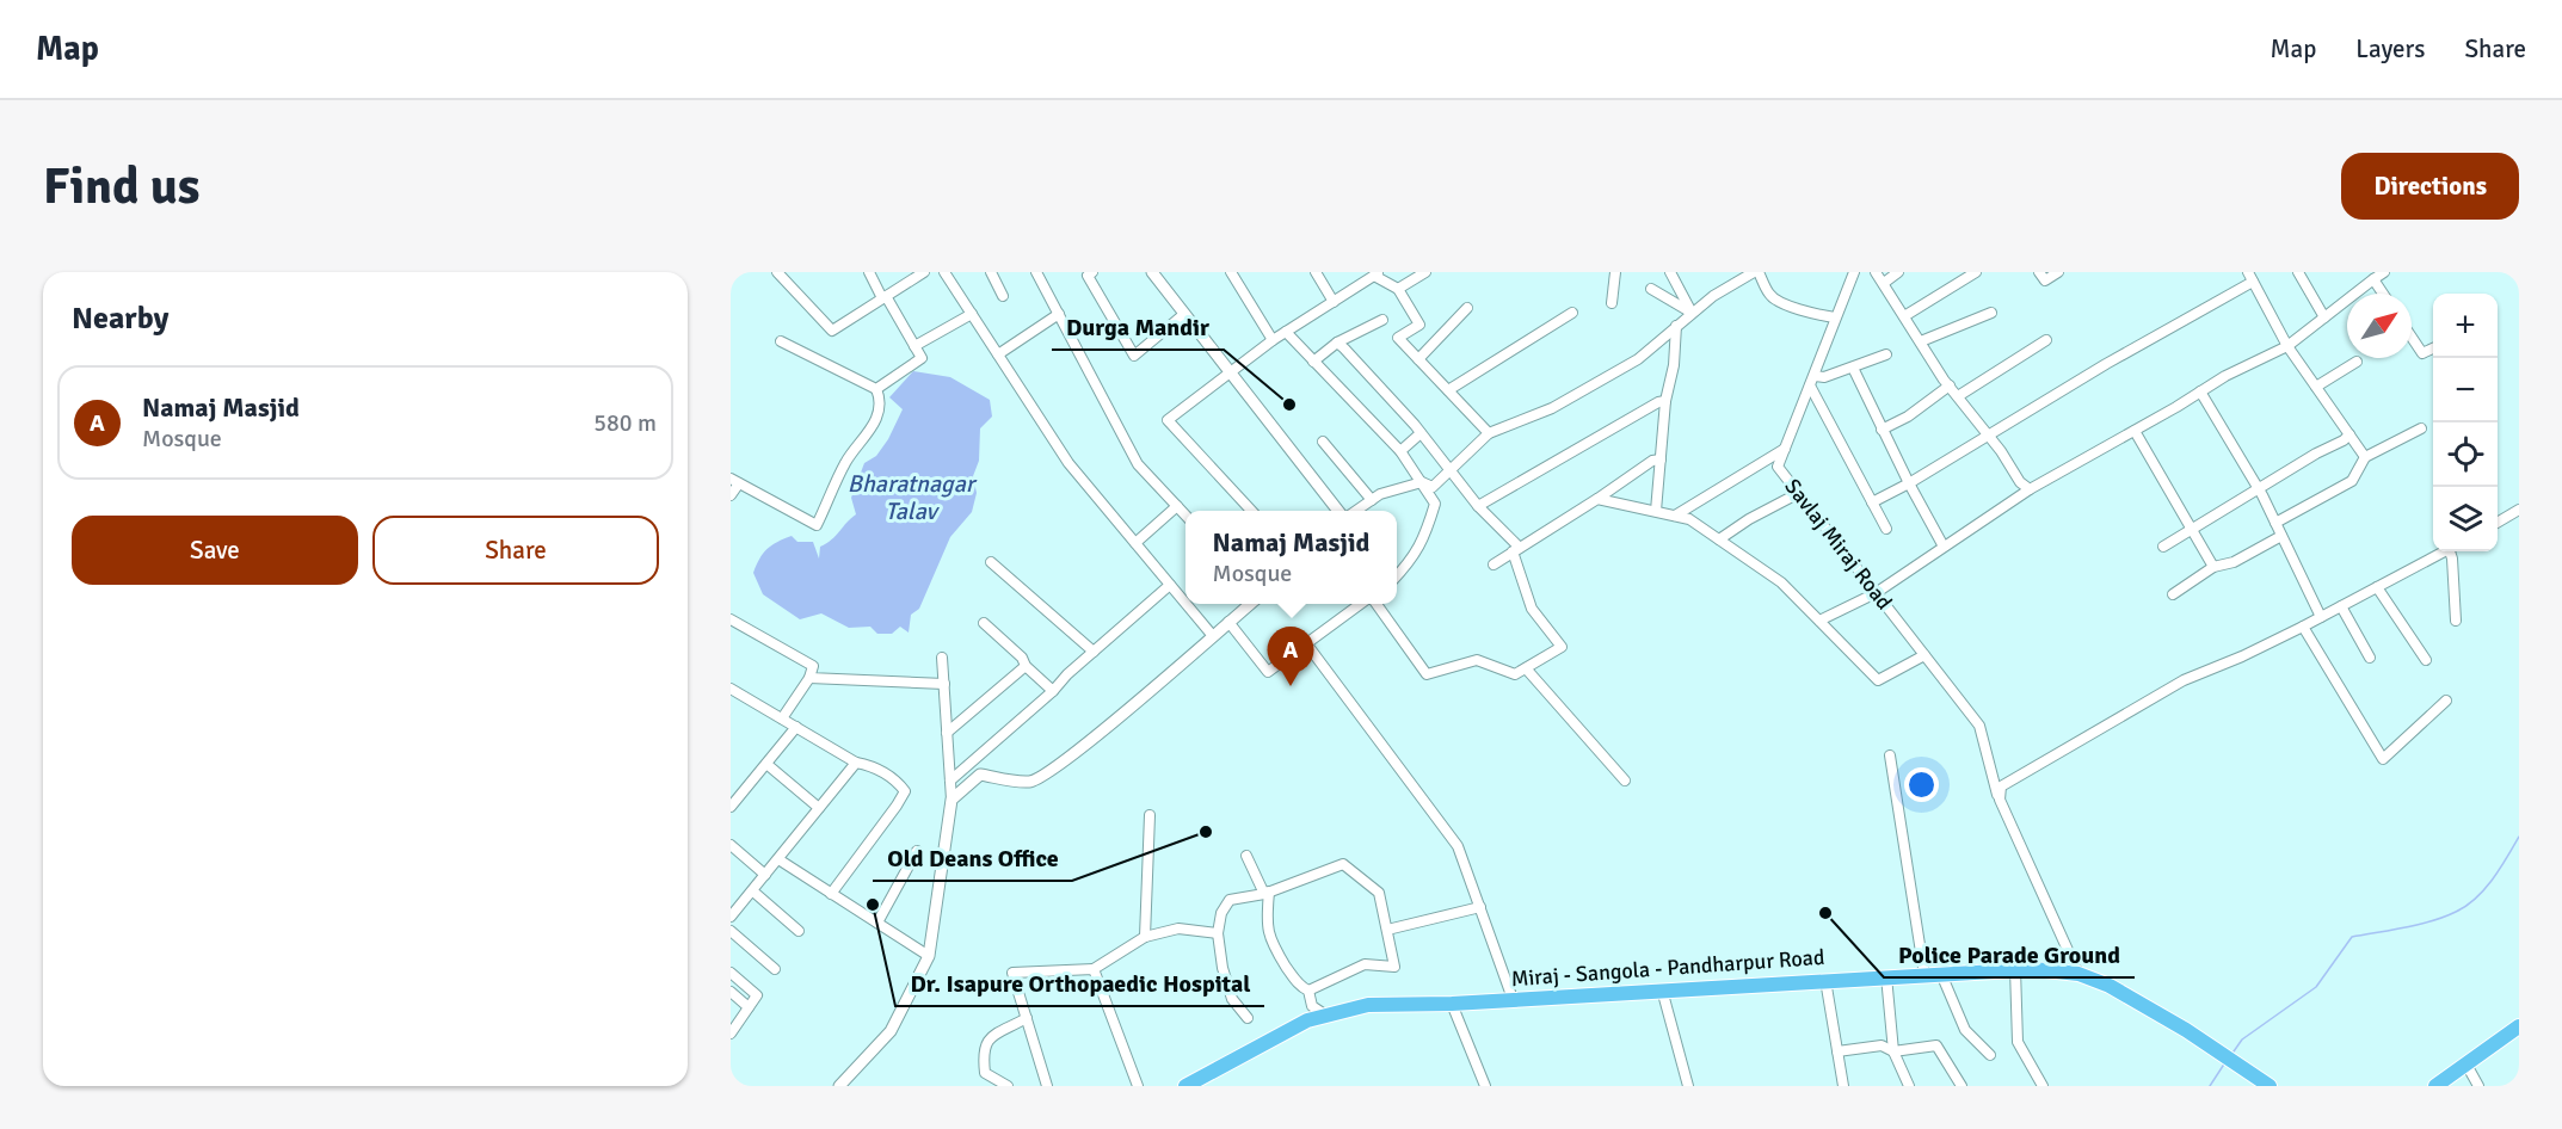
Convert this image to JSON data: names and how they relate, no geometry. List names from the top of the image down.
{
  "streets": {
    "highway": ["Miraj - Sangola - Pandharpur Road"],
    "street": ["Savlaj Miraj Road"]
  },
  "crossings": [
    ["Savlaj Miraj Road", "Miraj - Sangola - Pandharpur Road"]
  ],
  "water": ["Bharatnagar Talav"],
  "places": [
    "Durga Mandir",
    "Old Deans Office",
    "Dr. Isapure Orthopaedic Hospital",
    "Police Parade Ground"
  ],
  "north": "top right",
  "page": {
    "header": "Map",
    "nav": ["Map", "Layers", "Share"],
    "buttons": [
      "Directions",
      ["Save", "Share"]
    ],
    "title": "Find us",
    "heading": "Nearby",
    "map_buttons": ["+", "−"],
    "list": [
      {
        "mark": "A",
        "name": "Namaj Masjid",
        "note": "Mosque",
        "value": "580 m"
      }
    ],
    "popup": ["Namaj Masjid", "Mosque"],
    "pins": "A"
  }
}
